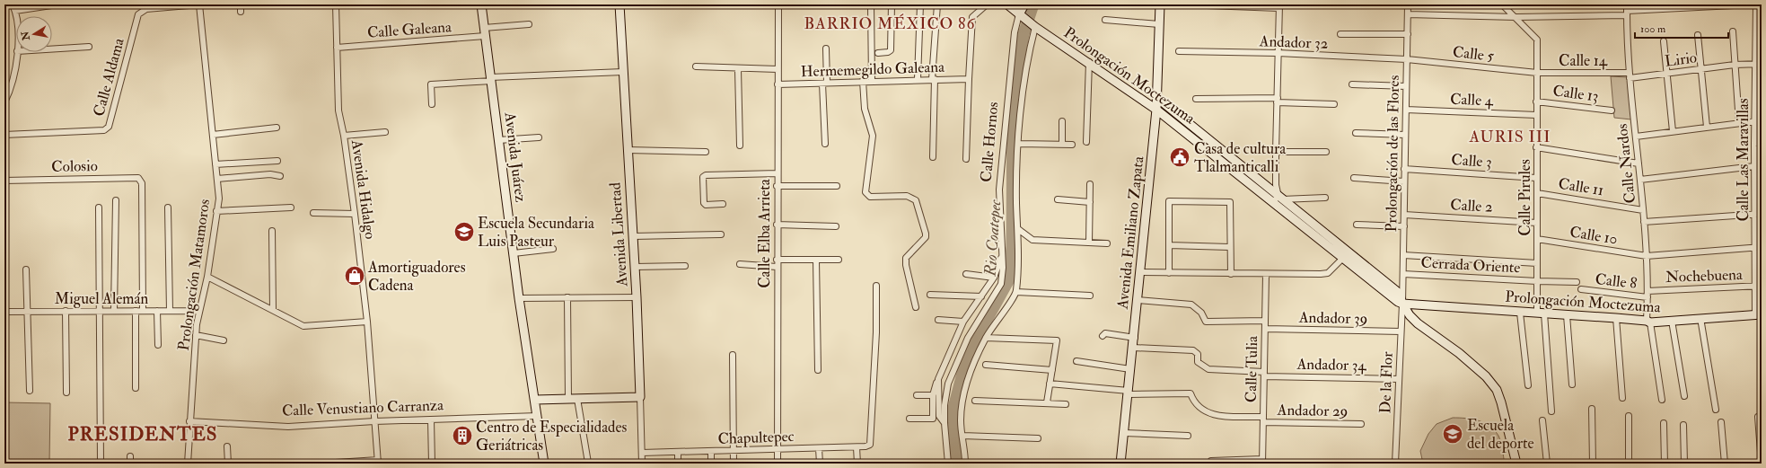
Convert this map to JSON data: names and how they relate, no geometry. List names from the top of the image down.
{
  "streets": {
    "main road": [
      "Prolongación Moctezuma",
      "Calle Hornos",
      "Avenida Juárez",
      "Avenida Emiliano Zapata",
      "Avenida Libertad"
    ],
    "street": [
      "Calle Galeana",
      "Andador 32",
      "Calle 5",
      "Lirio",
      "Calle 14",
      "Hermemegildo Galeana",
      "Calle Aldama",
      "Calle 13",
      "Calle 4",
      "Prolongación de las Flores",
      "Calle Las Maravillas",
      "Calle 3",
      "Calle Nardos",
      "Colosio",
      "Calle 11",
      "Avenida Hidalgo",
      "Calle Pirules",
      "Calle 2",
      "Calle Elba Arrieta",
      "Calle 10",
      "Cerrada Oriente",
      "Prolongación Matamoros",
      "Nochebuena",
      "Calle 8",
      "Miguel Alemán",
      "Andador 39",
      "Andador 34",
      "Calle Tulia",
      "De la Flor",
      "Calle Venustiano Carranza",
      "Andador 29",
      "Chapultepec"
    ]
  },
  "crossings": [
    ["Calle Galeana", "Avenida Juárez"],
    ["Calle Galeana", "Avenida Hidalgo"],
    ["Andador 32", "Calle 5"],
    ["Andador 32", "Prolongación de las Flores"],
    ["Calle 5", "Calle 14"],
    ["Calle 5", "Prolongación de las Flores"],
    ["Calle 5", "Calle Pirules"],
    ["Lirio", "Calle 14"],
    ["Lirio", "Calle Las Maravillas"],
    ["Lirio", "Calle Nardos"],
    ["Calle 14", "Calle Nardos"],
    ["Calle 14", "Calle Pirules"],
    ["Hermemegildo Galeana", "Calle Elba Arrieta"],
    ["Prolongación Moctezuma", "Calle Hornos"],
    ["Prolongación Moctezuma", "Prolongación de las Flores"],
    ["Prolongación Moctezuma", "Calle Las Maravillas"],
    ["Prolongación Moctezuma", "Calle Nardos"],
    ["Prolongación Moctezuma", "Calle Pirules"],
    ["Prolongación Moctezuma", "Avenida Emiliano Zapata"],
    ["Prolongación Moctezuma", "De la Flor"],
    ["Calle Aldama", "Prolongación Matamoros"],
    ["Calle 13", "Calle Pirules"],
    ["Calle 4", "Prolongación de las Flores"],
    ["Calle 4", "Calle Pirules"],
    ["Prolongación de las Flores", "Calle 3"],
    ["Prolongación de las Flores", "Calle 2"],
    ["Prolongación de las Flores", "Cerrada Oriente"],
    ["Prolongación de las Flores", "De la Flor"],
    ["Avenida Juárez", "Calle Venustiano Carranza"],
    ["Calle Las Maravillas", "Calle 10"],
    ["Calle Las Maravillas", "Nochebuena"],
    ["Calle 3", "Calle Pirules"],
    ["Calle Nardos", "Calle 11"],
    ["Calle Nardos", "Calle 10"],
    ["Calle Nardos", "Nochebuena"],
    ["Calle Nardos", "Calle 8"],
    ["Colosio", "Miguel Alemán"],
    ["Calle 11", "Calle Pirules"],
    ["Avenida Hidalgo", "Calle Venustiano Carranza"],
    ["Calle Pirules", "Calle 2"],
    ["Calle Pirules", "Calle 10"],
    ["Calle Pirules", "Cerrada Oriente"],
    ["Avenida Emiliano Zapata", "Andador 34"],
    ["Avenida Emiliano Zapata", "Andador 29"],
    ["Calle Elba Arrieta", "Chapultepec"],
    ["Avenida Libertad", "Chapultepec"],
    ["Prolongación Matamoros", "Miguel Alemán"],
    ["Prolongación Matamoros", "Calle Venustiano Carranza"],
    ["Andador 39", "Calle Tulia"],
    ["Andador 39", "De la Flor"],
    ["Andador 34", "Calle Tulia"],
    ["Andador 34", "De la Flor"],
    ["Calle Tulia", "Andador 29"]
  ],
  "districts": ["BARRIO MÉXICO 86", "AURIS III", "PRESIDENTES"],
  "water": ["Rio Coatepec"],
  "places": {
    "public building": ["Casa de cultura Tlalmanticalli"],
    "school or university": ["Escuela Secundaria Luis Pasteur", "Escuela del deporte"],
    "shop": ["Amortiguadores Cadena"],
    "building": ["Centro de Especialidades Geriátricas"]
  },
  "scale_bar": "100 m",
  "north": "left"
}
